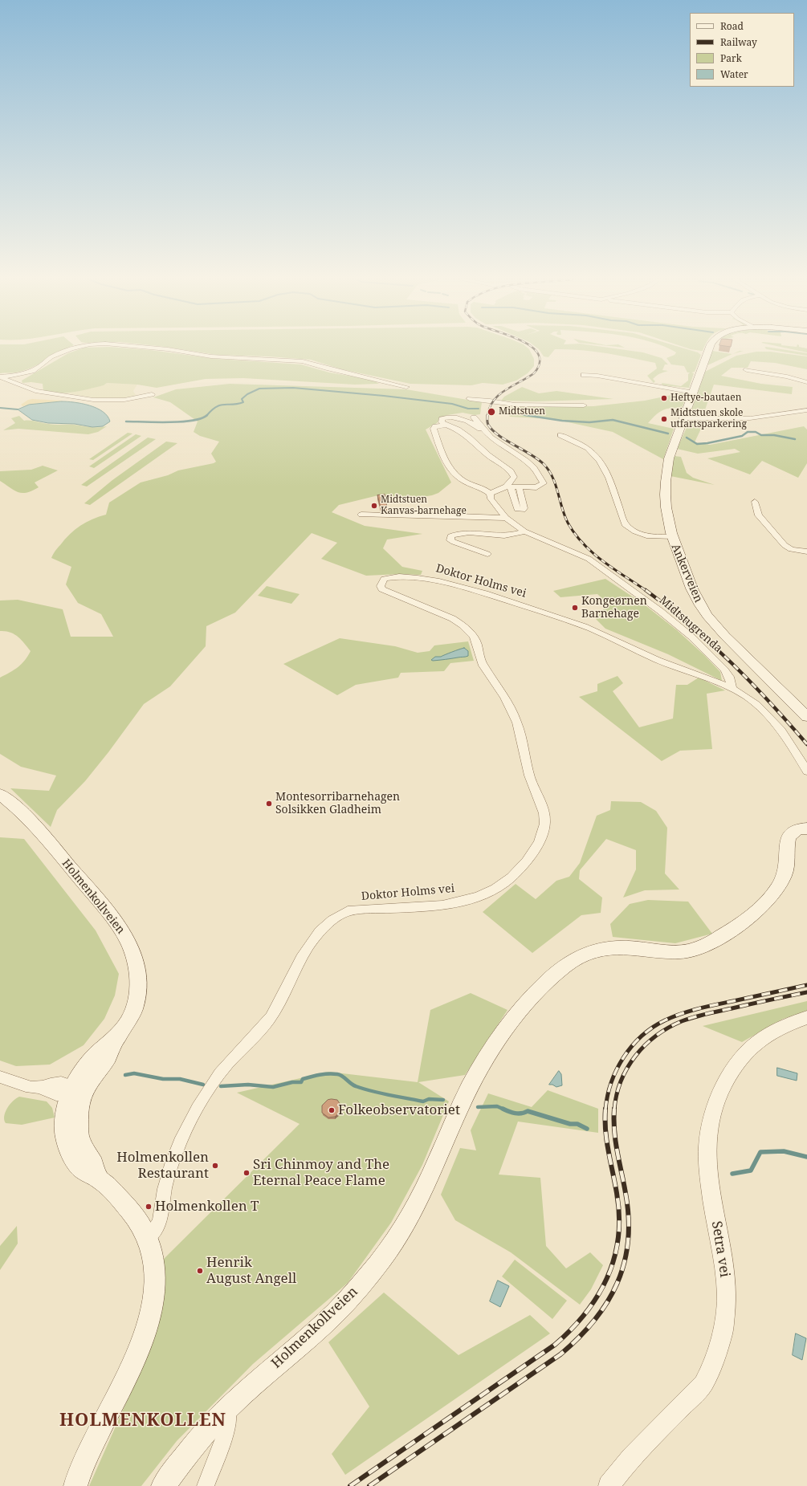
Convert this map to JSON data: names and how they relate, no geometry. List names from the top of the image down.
{
  "streets": {
    "main road": ["Ankerveien", "Holmenkollveien"],
    "street": ["Doktor Holms vei", "Midtstugrenda", "Setra vei"]
  },
  "crossings": [
    ["Doktor Holms vei", "Midtstugrenda"],
    ["Doktor Holms vei", "Holmenkollveien"]
  ],
  "districts": ["HOLMENKOLLEN"],
  "places": [
    "Heftye-bautaen",
    "Midtstuen",
    "Midtstuen skole utfartsparkering",
    "Midtstuen Kanvas-barnehage",
    "Kongeørnen Barnehage",
    "Montesorribarnehagen Solsikken Gladheim",
    "Folkeobservatoriet",
    "Holmenkollen Restaurant",
    "Sri Chinmoy and The Eternal Peace Flame",
    "Holmenkollen T",
    "Henrik August Angell"
  ],
  "legend": [
    "Road",
    "Railway",
    "Park",
    "Water"
  ]
}
